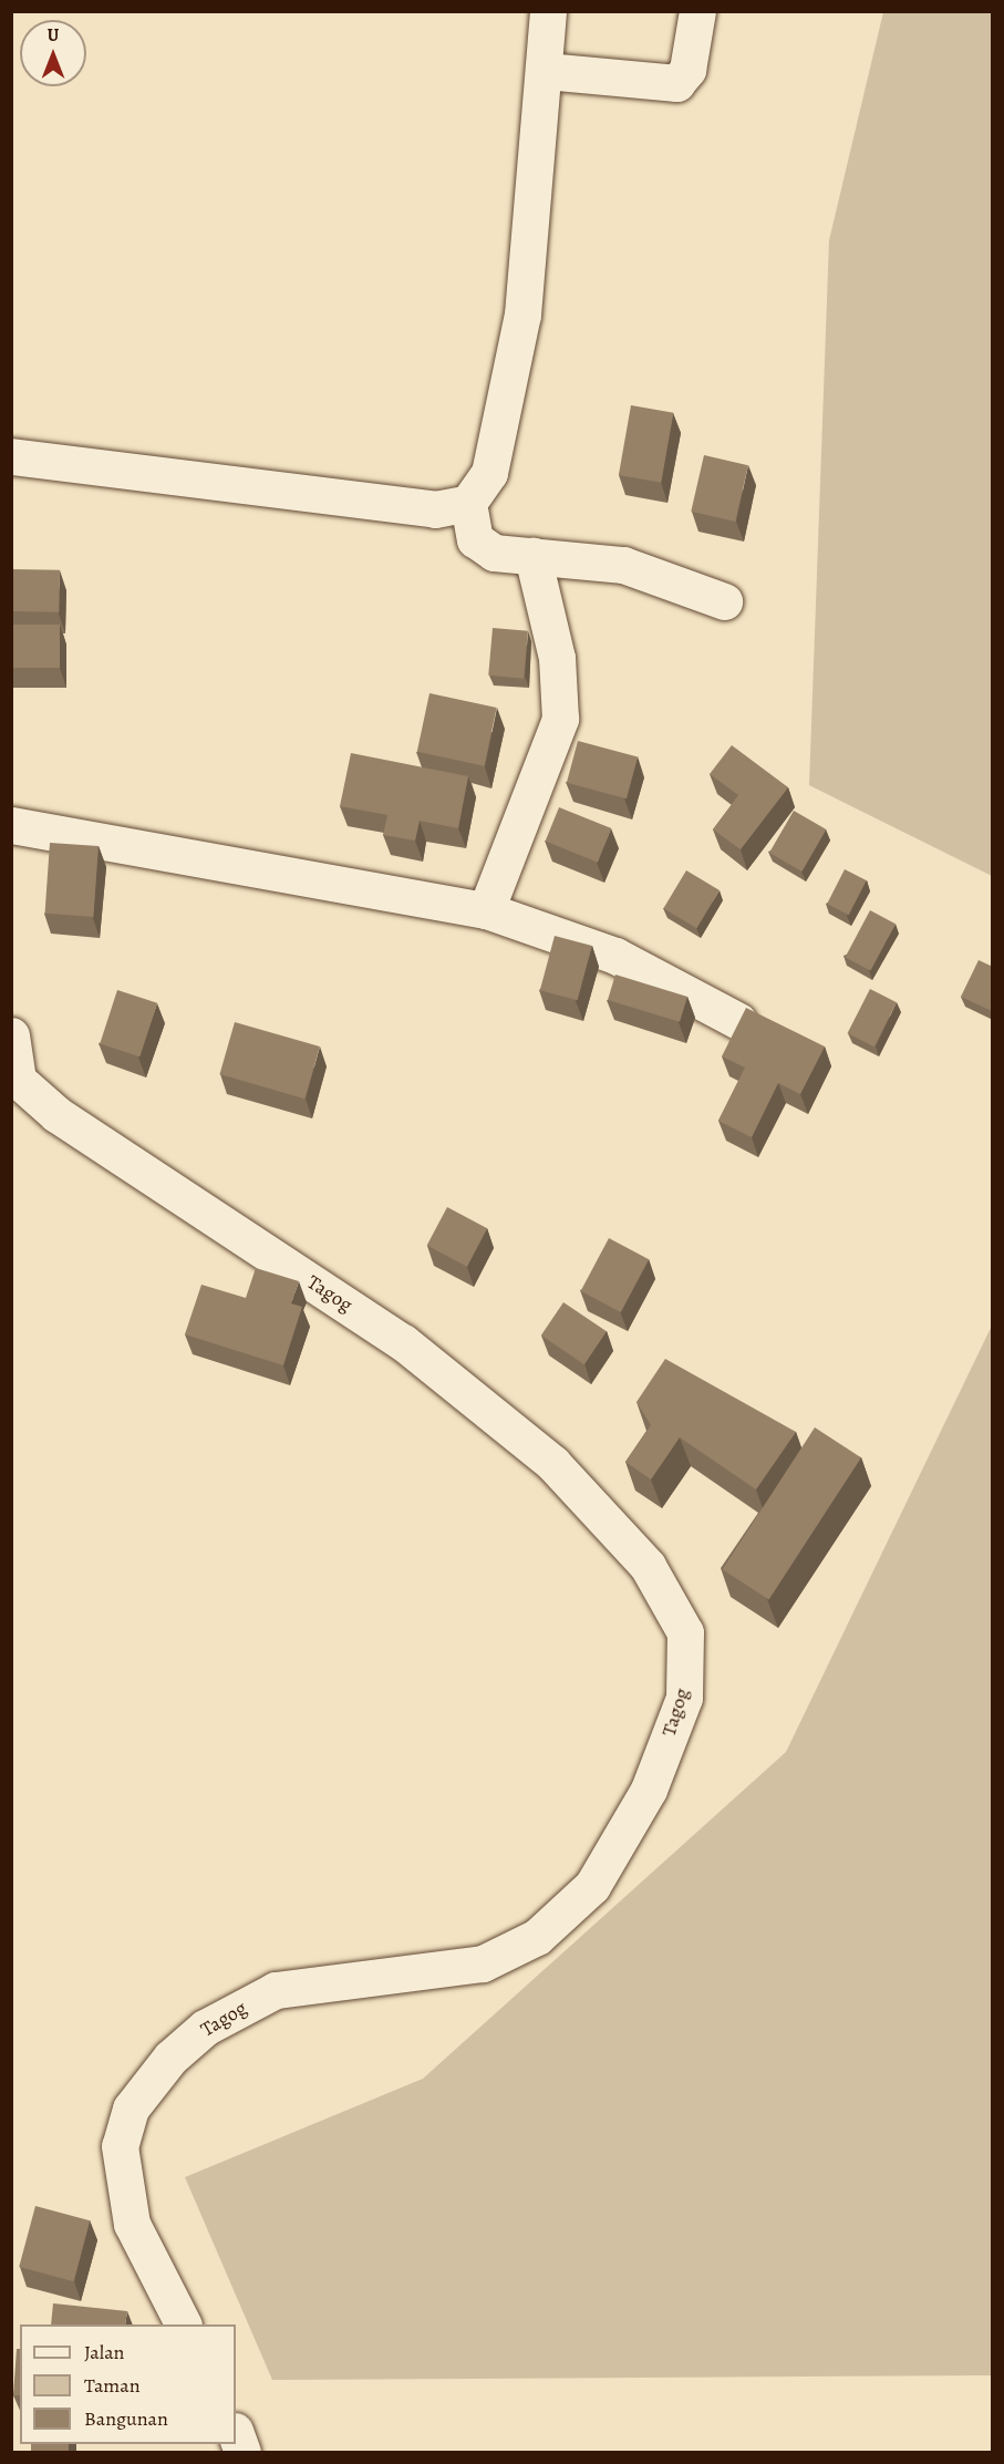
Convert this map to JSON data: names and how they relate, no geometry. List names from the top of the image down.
{
  "streets": {
    "street": ["Tagog"]
  },
  "legend": ["Jalan", "Taman", "Bangunan"],
  "north": "top"
}
